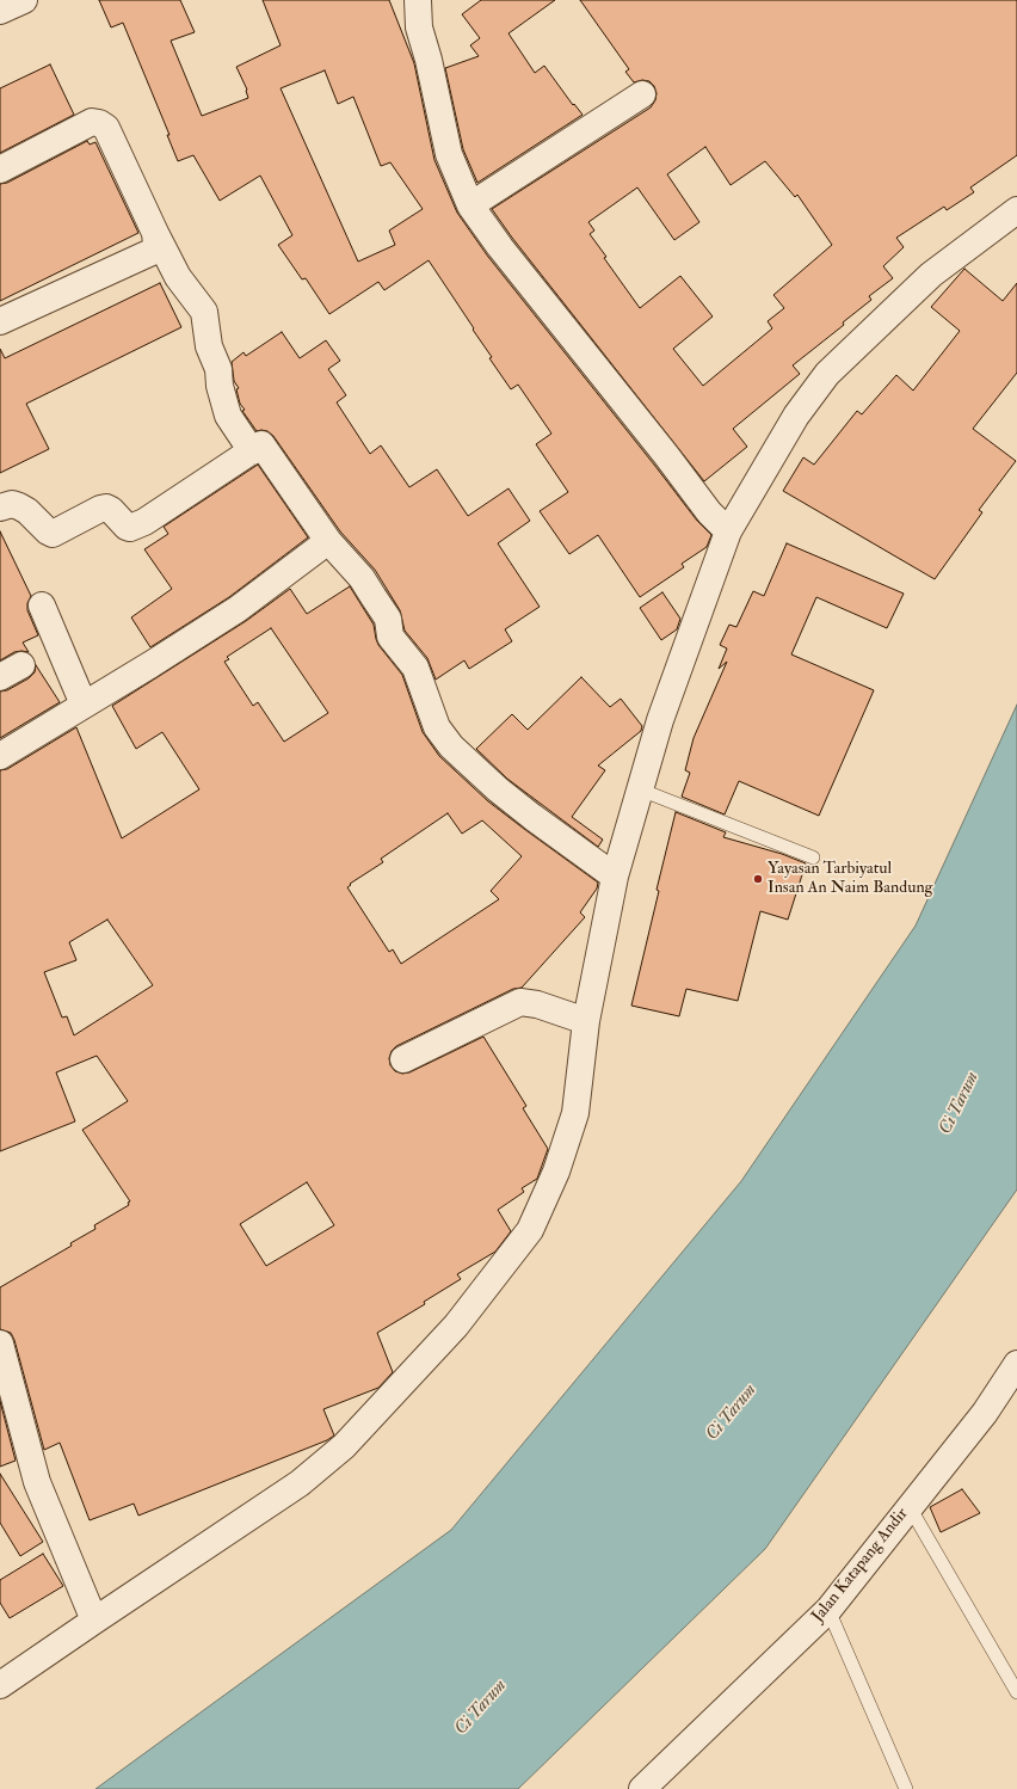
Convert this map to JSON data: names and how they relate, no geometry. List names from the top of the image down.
{
  "streets": {
    "street": ["Jalan Katapang Andir"]
  },
  "water": ["Ci Tarum"],
  "places": ["Yayasan Tarbiyatul Insan An Naim Bandung"]
}
